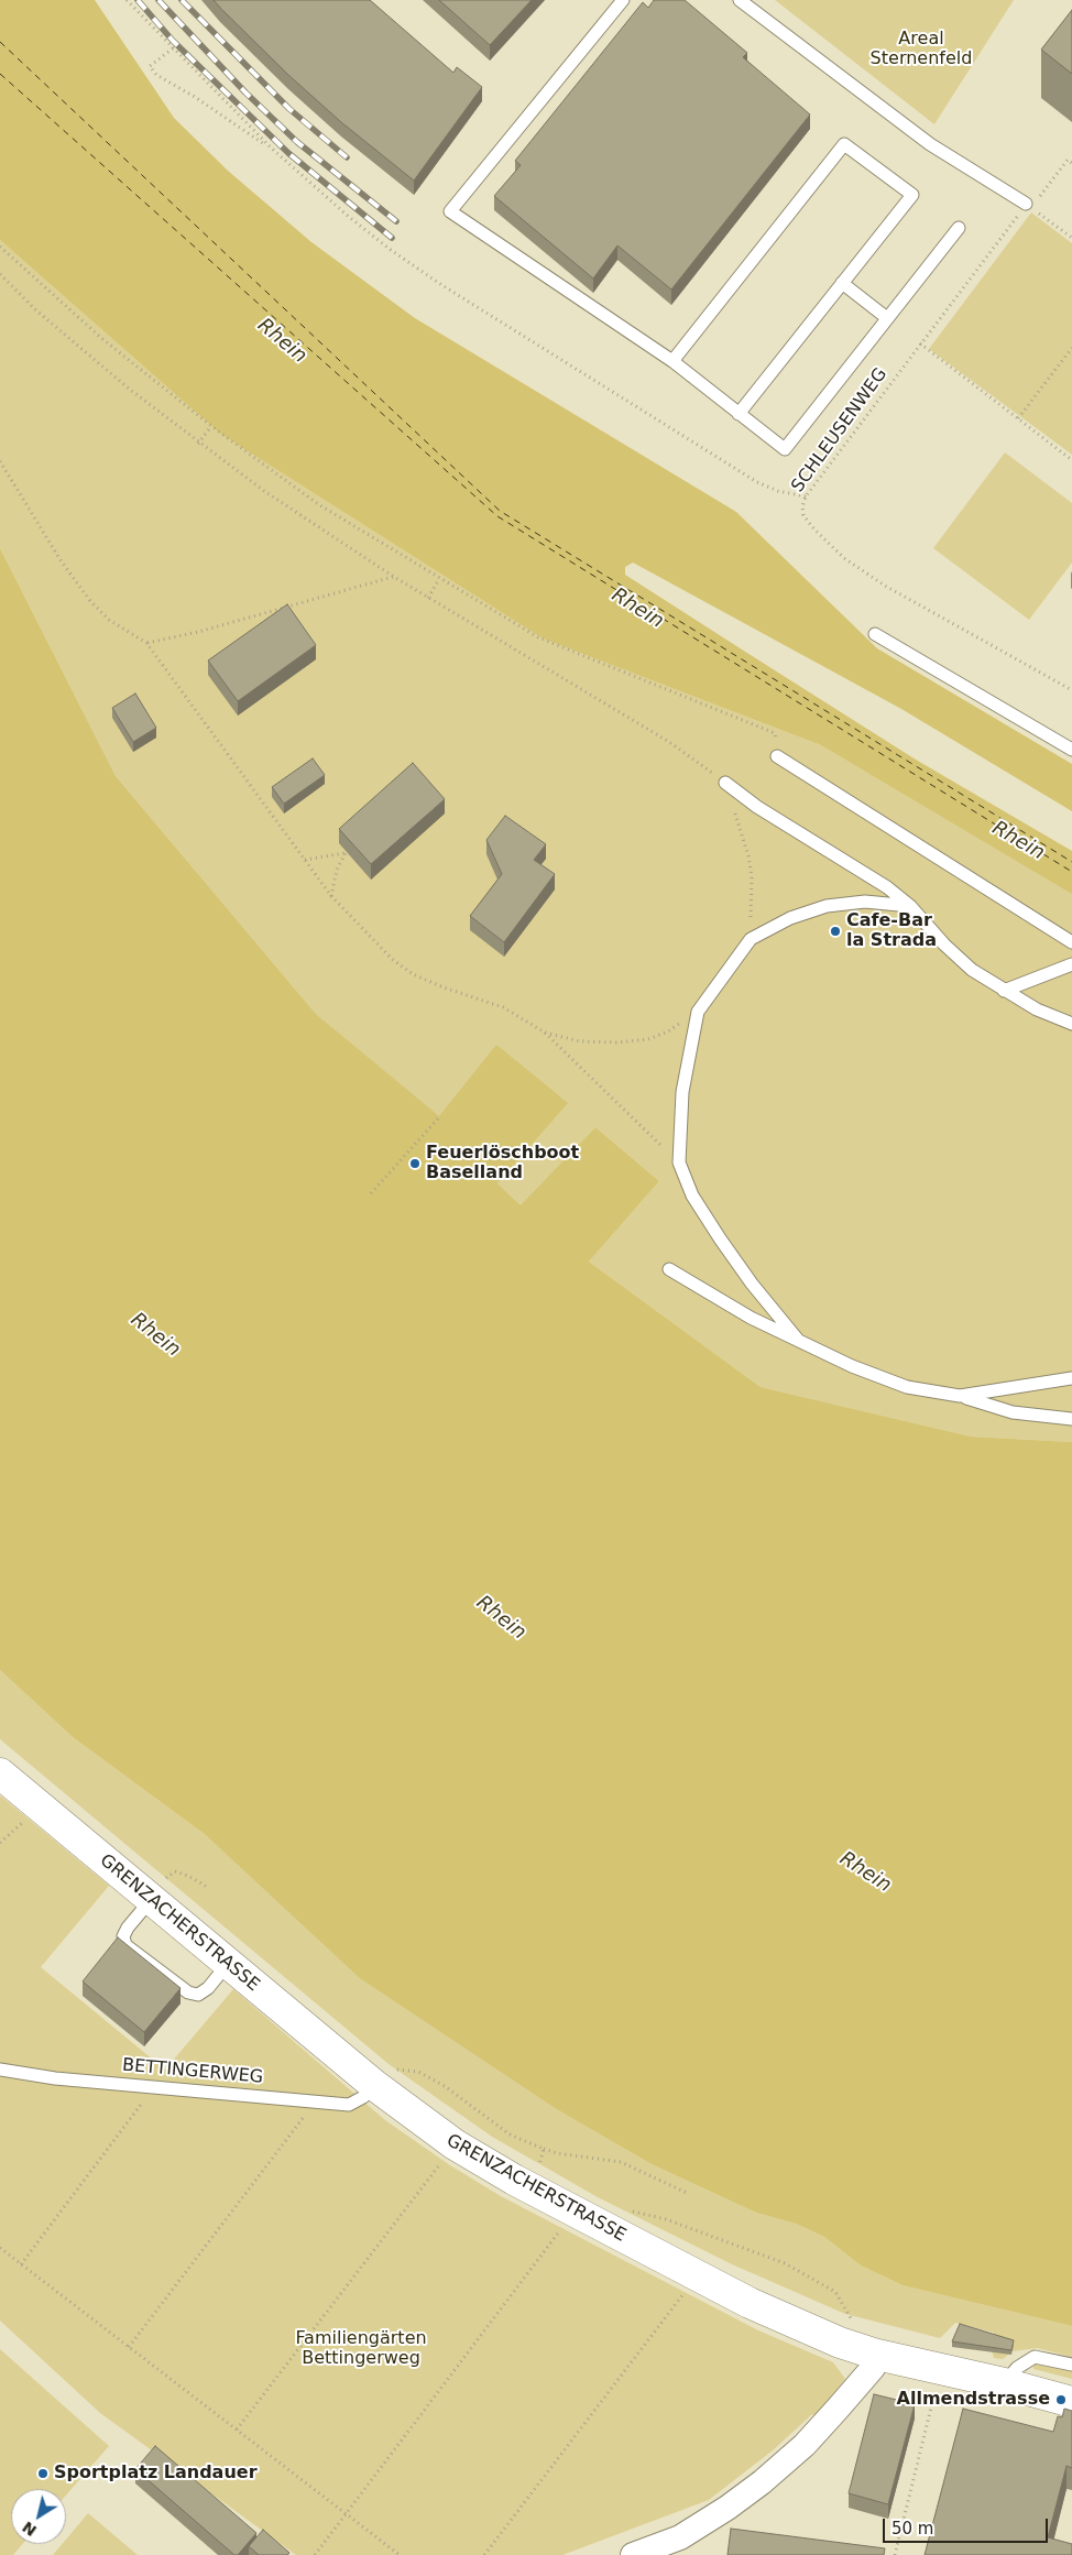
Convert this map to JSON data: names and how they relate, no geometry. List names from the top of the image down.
{
  "streets": {
    "main road": ["GRENZACHERSTRASSE"],
    "lane": ["BETTINGERWEG"],
    "path": ["SCHLEUSENWEG"]
  },
  "crossings": [
    ["GRENZACHERSTRASSE", "BETTINGERWEG"]
  ],
  "water": ["Rhein"],
  "parks": ["Areal Sternenfeld", "Familiengärten Bettingerweg"],
  "places": [
    "Cafe-Bar la Strada",
    "Feuerlöschboot Baselland",
    "Allmendstrasse",
    "Sportplatz Landauer"
  ],
  "scale_bar": "50 m",
  "north": "bottom left"
}
